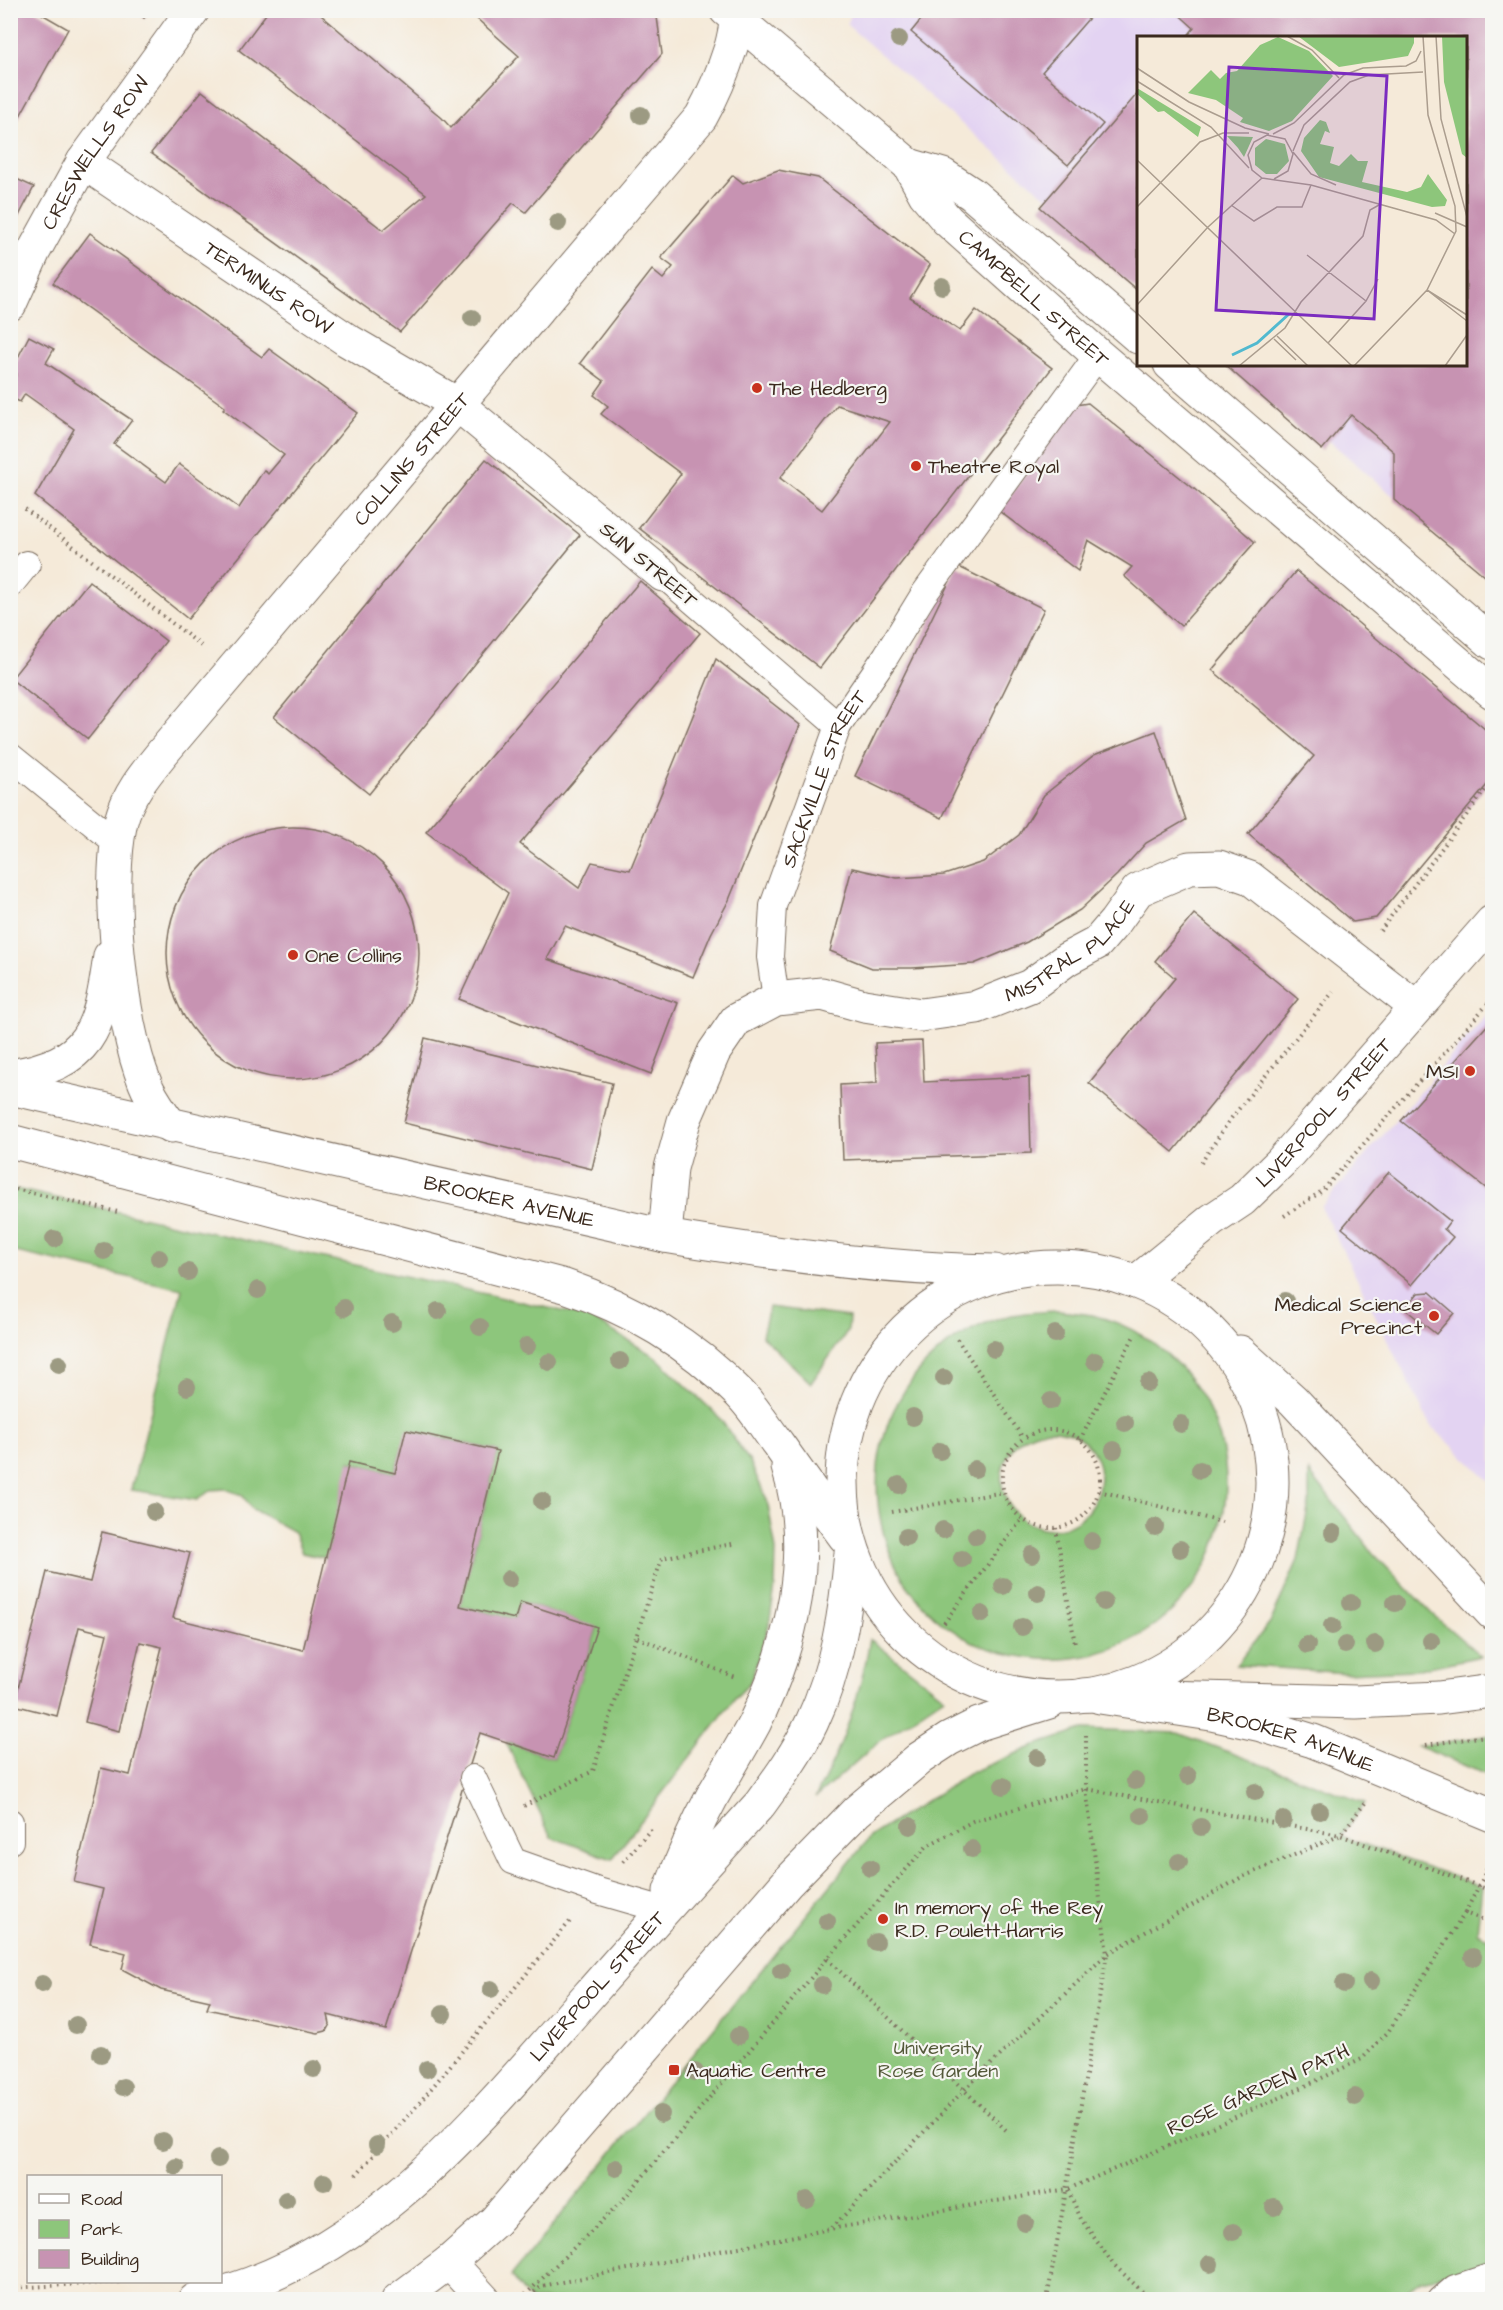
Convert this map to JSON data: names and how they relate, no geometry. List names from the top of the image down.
{
  "streets": {
    "main road": [
      "CRESWELLS ROW",
      "TERMINUS ROW",
      "CAMPBELL STREET",
      "COLLINS STREET",
      "SUN STREET",
      "MISTRAL PLACE",
      "LIVERPOOL STREET",
      "BROOKER AVENUE"
    ],
    "lane": ["SACKVILLE STREET"],
    "path": ["ROSE GARDEN PATH"]
  },
  "crossings": [
    ["CRESWELLS ROW", "TERMINUS ROW"],
    ["TERMINUS ROW", "COLLINS STREET"],
    ["TERMINUS ROW", "SUN STREET"],
    ["CAMPBELL STREET", "COLLINS STREET"],
    ["CAMPBELL STREET", "SACKVILLE STREET"],
    ["COLLINS STREET", "SUN STREET"],
    ["COLLINS STREET", "BROOKER AVENUE"],
    ["SUN STREET", "SACKVILLE STREET"],
    ["SACKVILLE STREET", "MISTRAL PLACE"],
    ["MISTRAL PLACE", "LIVERPOOL STREET"]
  ],
  "parks": ["University Rose Garden"],
  "places": {
    "other": [
      "The Hedberg",
      "Theatre Royal",
      "One Collins",
      "MS1",
      "Medical Science Precinct",
      "In memory of the Rey R.D. Poulett-Harris"
    ],
    "transit": ["Aquatic Centre"]
  },
  "legend": ["Road", "Park", "Building"]
}
